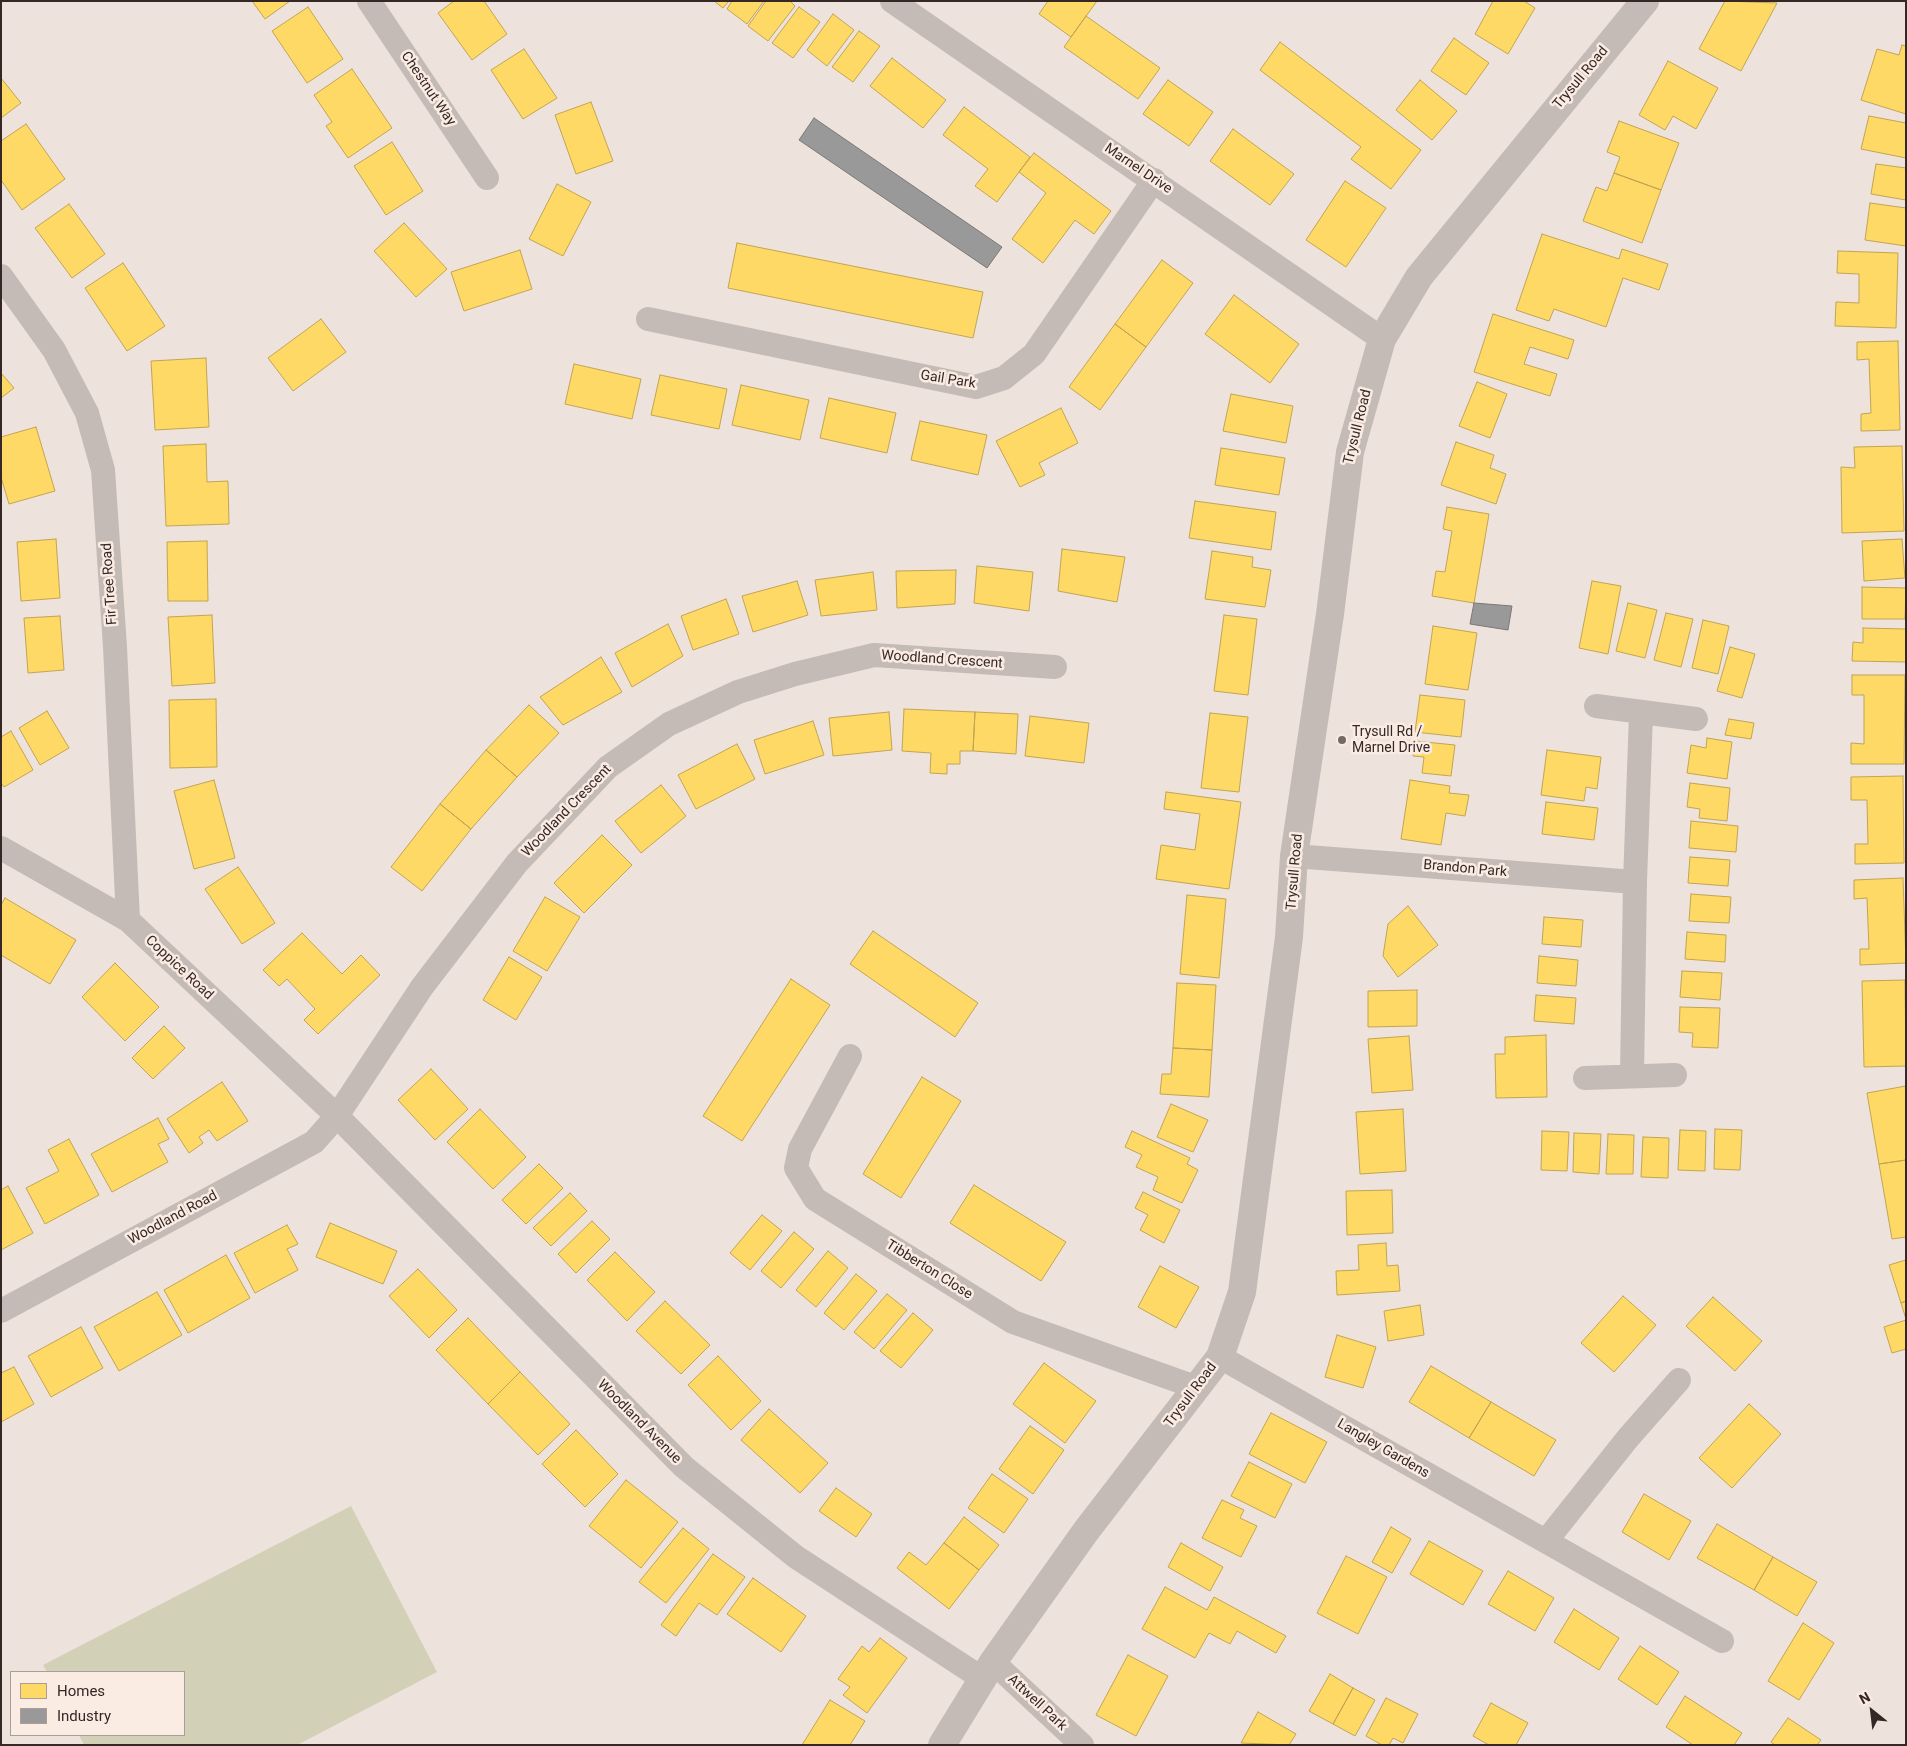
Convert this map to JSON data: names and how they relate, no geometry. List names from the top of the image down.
{
  "streets": {
    "street": [
      "Trysull Road",
      "Chestnut Way",
      "Marnel Drive",
      "Gail Park",
      "Fir Tree Road",
      "Woodland Crescent",
      "Brandon Park",
      "Coppice Road",
      "Woodland Road",
      "Tibberton Close",
      "Woodland Avenue",
      "Langley Gardens",
      "Attwell Park"
    ]
  },
  "crossings": [
    ["Trysull Road", "Marnel Drive"],
    ["Trysull Road", "Brandon Park"],
    ["Trysull Road", "Tibberton Close"],
    ["Trysull Road", "Woodland Avenue"],
    ["Trysull Road", "Langley Gardens"],
    ["Trysull Road", "Attwell Park"],
    ["Marnel Drive", "Gail Park"],
    ["Fir Tree Road", "Coppice Road"],
    ["Woodland Crescent", "Coppice Road"],
    ["Woodland Crescent", "Woodland Road"],
    ["Woodland Crescent", "Woodland Avenue"],
    ["Coppice Road", "Woodland Road"],
    ["Coppice Road", "Woodland Avenue"],
    ["Woodland Road", "Woodland Avenue"],
    ["Woodland Avenue", "Attwell Park"]
  ],
  "places": ["Trysull Rd / Marnel Drive"],
  "legend": ["Homes", "Industry"],
  "north": "top left"
}
